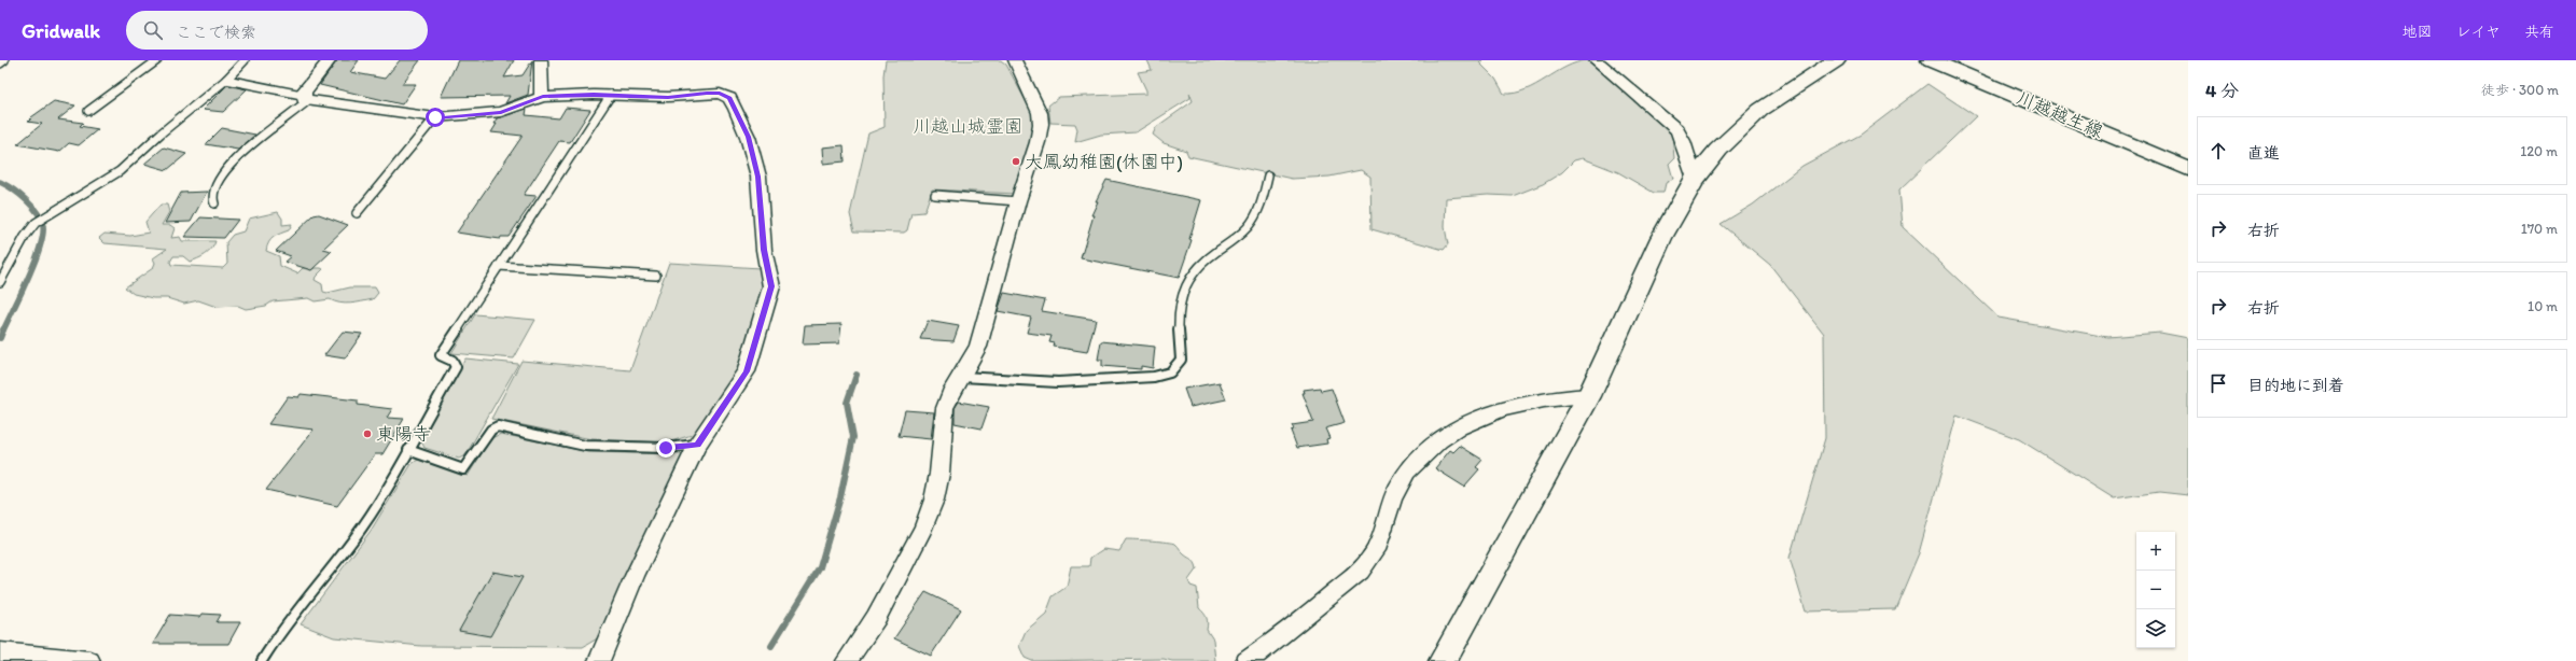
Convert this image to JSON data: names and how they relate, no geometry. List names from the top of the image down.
{
  "streets": {
    "street": ["川越越生線"]
  },
  "parks": ["川越山城霊園"],
  "places": ["大鳳幼稚園(休園中)", "東陽寺"],
  "page": {
    "header": "Gridwalk",
    "search": "ここで検索",
    "nav": ["地図", "レイヤ", "共有"],
    "heading": ["4 分", "徒歩 · 300 m"],
    "list": [
      ["直進", "120 m"],
      ["右折", "170 m"],
      ["右折", "10 m"],
      "目的地に到着"
    ],
    "map_buttons": ["+", "−"]
  }
}
